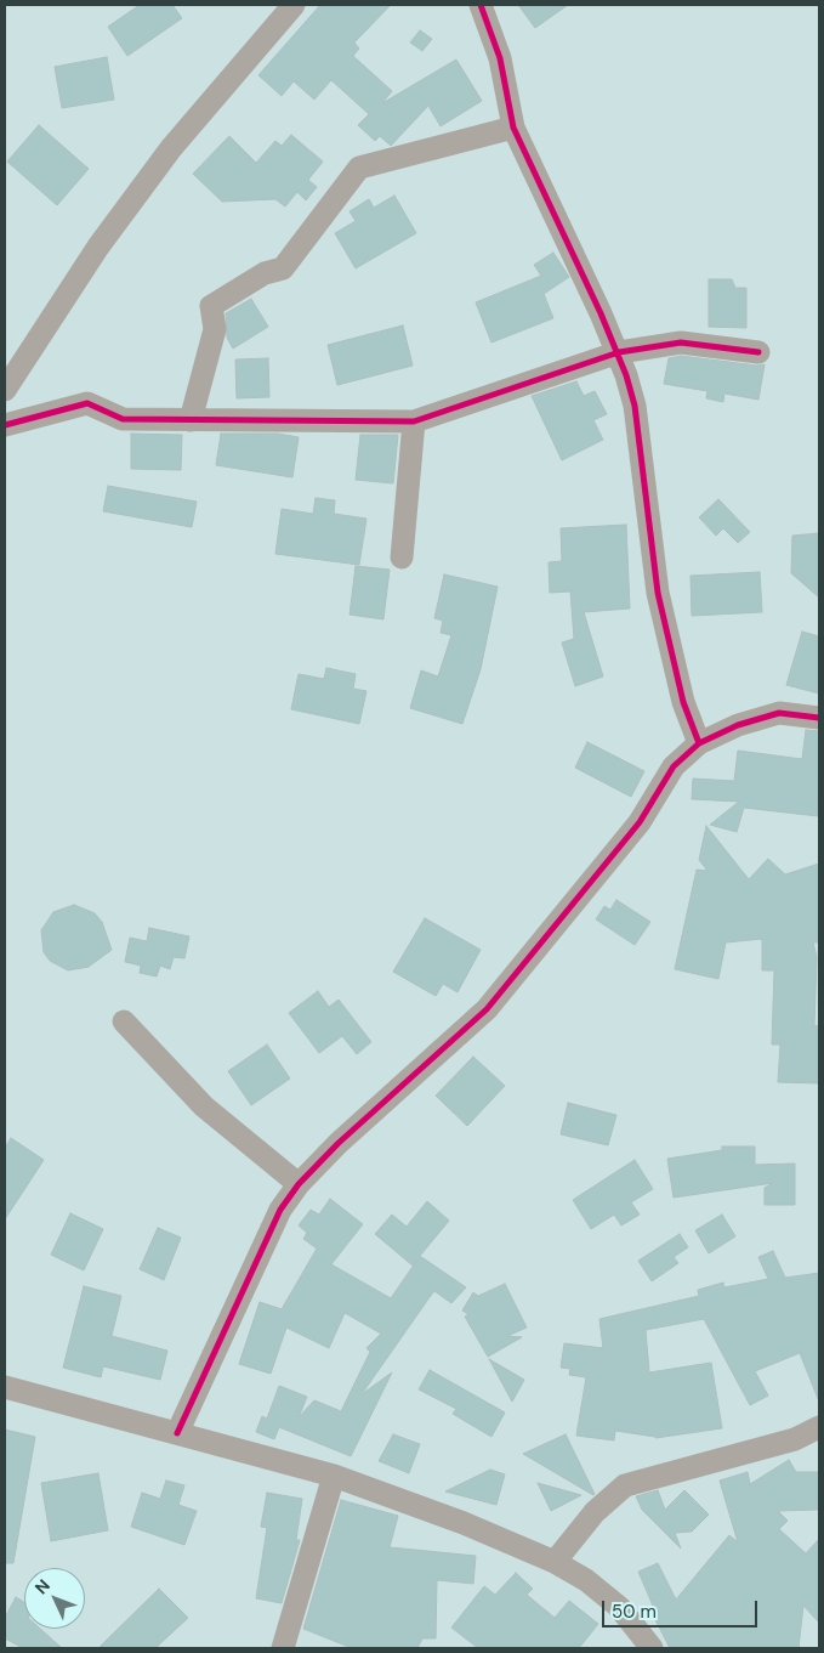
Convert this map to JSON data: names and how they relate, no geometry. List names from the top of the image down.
{
  "scale_bar": "50 m",
  "north": "top left"
}
